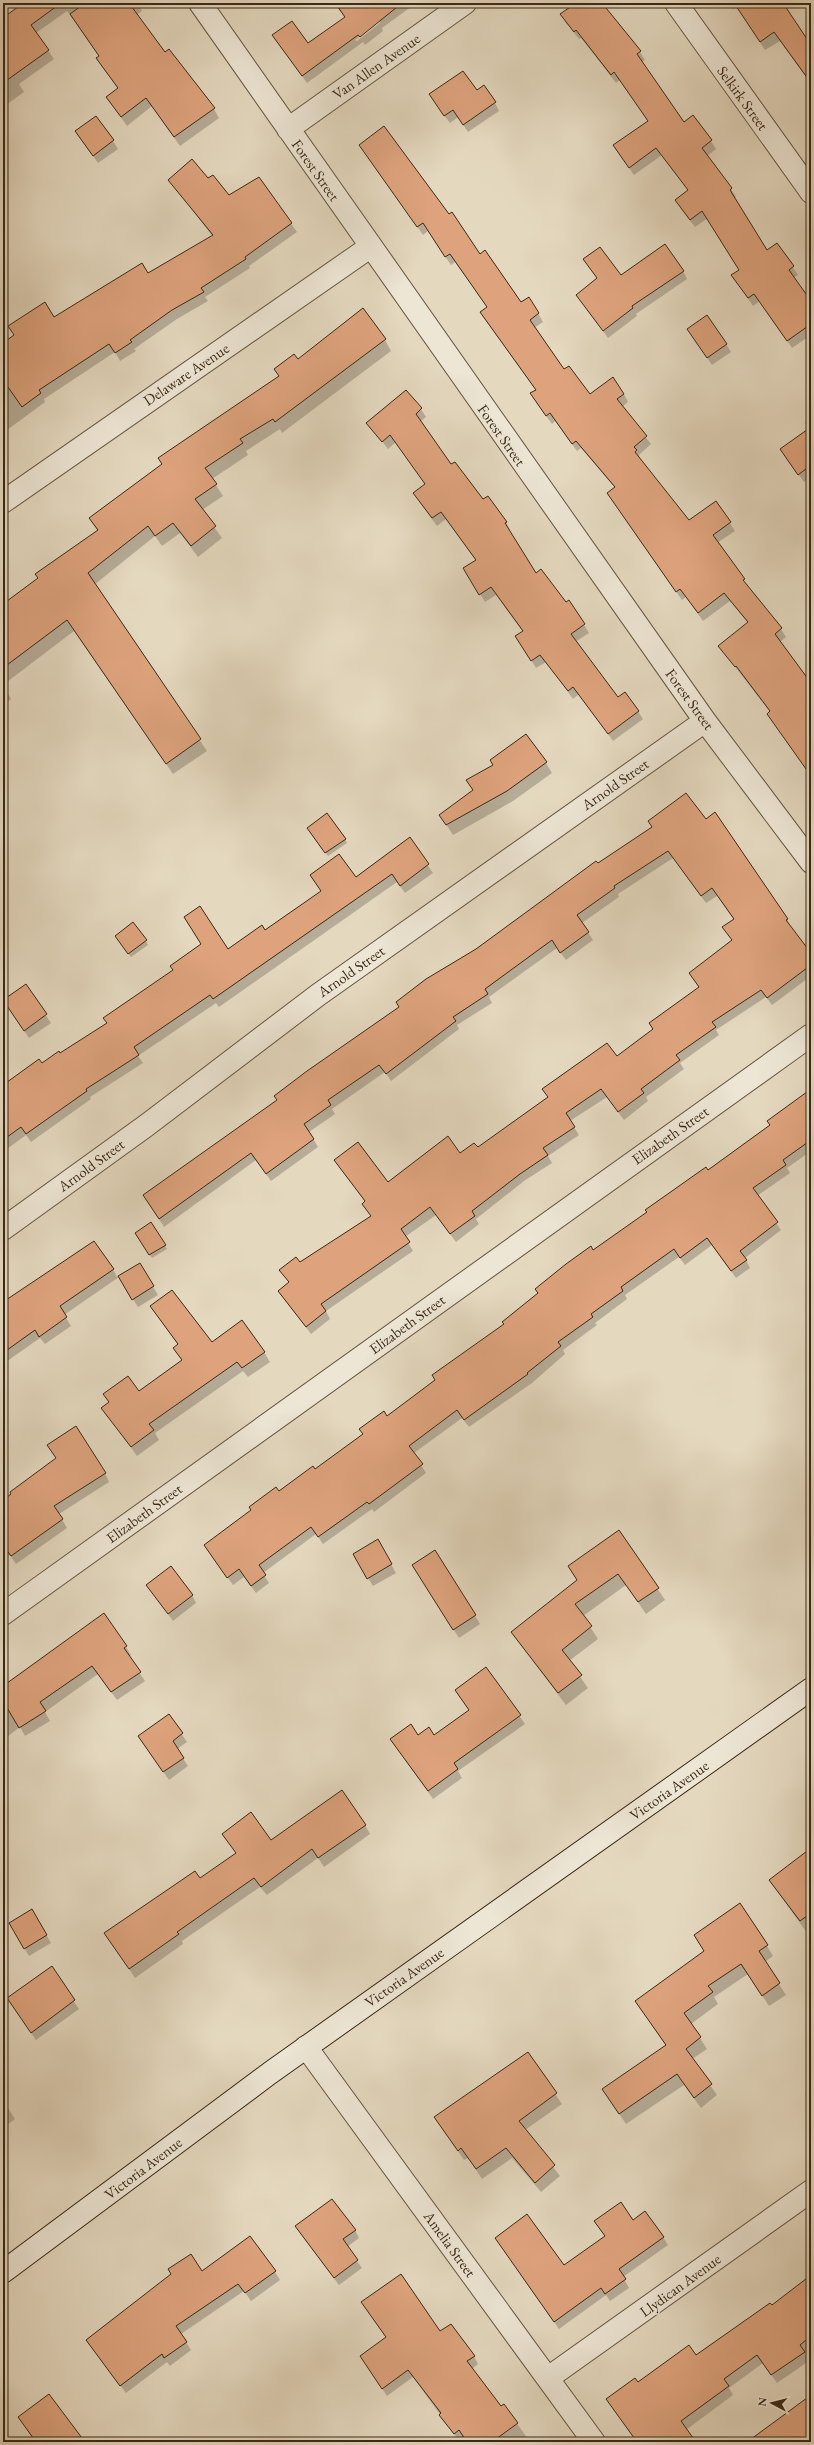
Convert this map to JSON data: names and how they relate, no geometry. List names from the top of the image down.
{
  "streets": {
    "street": [
      "Van Allen Avenue",
      "Selkirk Street",
      "Forest Street",
      "Delaware Avenue",
      "Arnold Street",
      "Elizabeth Street",
      "Victoria Avenue",
      "Amelia Street",
      "Llydican Avenue"
    ]
  },
  "crossings": [
    ["Van Allen Avenue", "Forest Street"],
    ["Forest Street", "Delaware Avenue"],
    ["Forest Street", "Arnold Street"],
    ["Victoria Avenue", "Amelia Street"],
    ["Amelia Street", "Llydican Avenue"]
  ],
  "north": "left"
}
